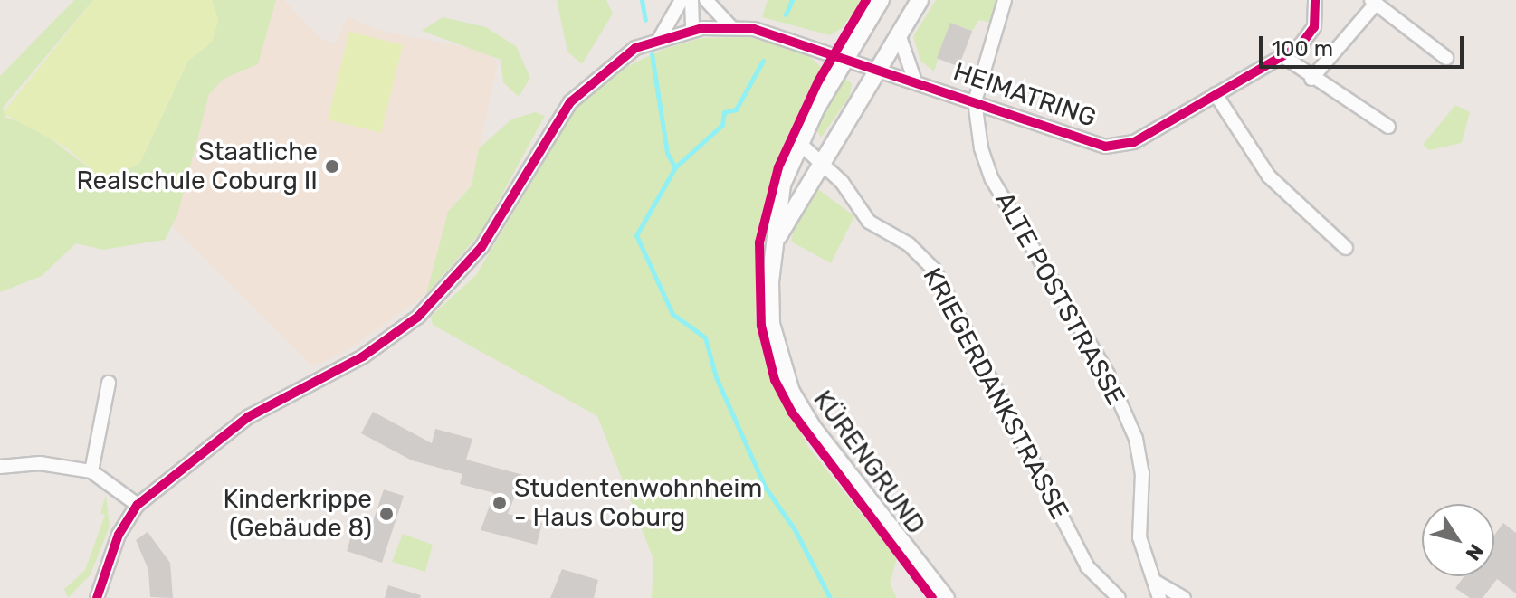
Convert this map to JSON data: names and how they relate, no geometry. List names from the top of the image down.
{
  "streets": {
    "main road": ["KÜRENGRUND"],
    "street": ["HEIMATRING", "ALTE POSTSTRASSE", "KRIEGERDANKSTRASSE"]
  },
  "crossings": [
    ["HEIMATRING", "ALTE POSTSTRASSE"],
    ["HEIMATRING", "KÜRENGRUND"],
    ["KRIEGERDANKSTRASSE", "KÜRENGRUND"]
  ],
  "places": ["Staatliche Realschule Coburg II", "Studentenwohnheim - Haus Coburg", "Kinderkrippe (Gebäude 8)"],
  "scale_bar": "100 m",
  "north": "bottom right"
}
